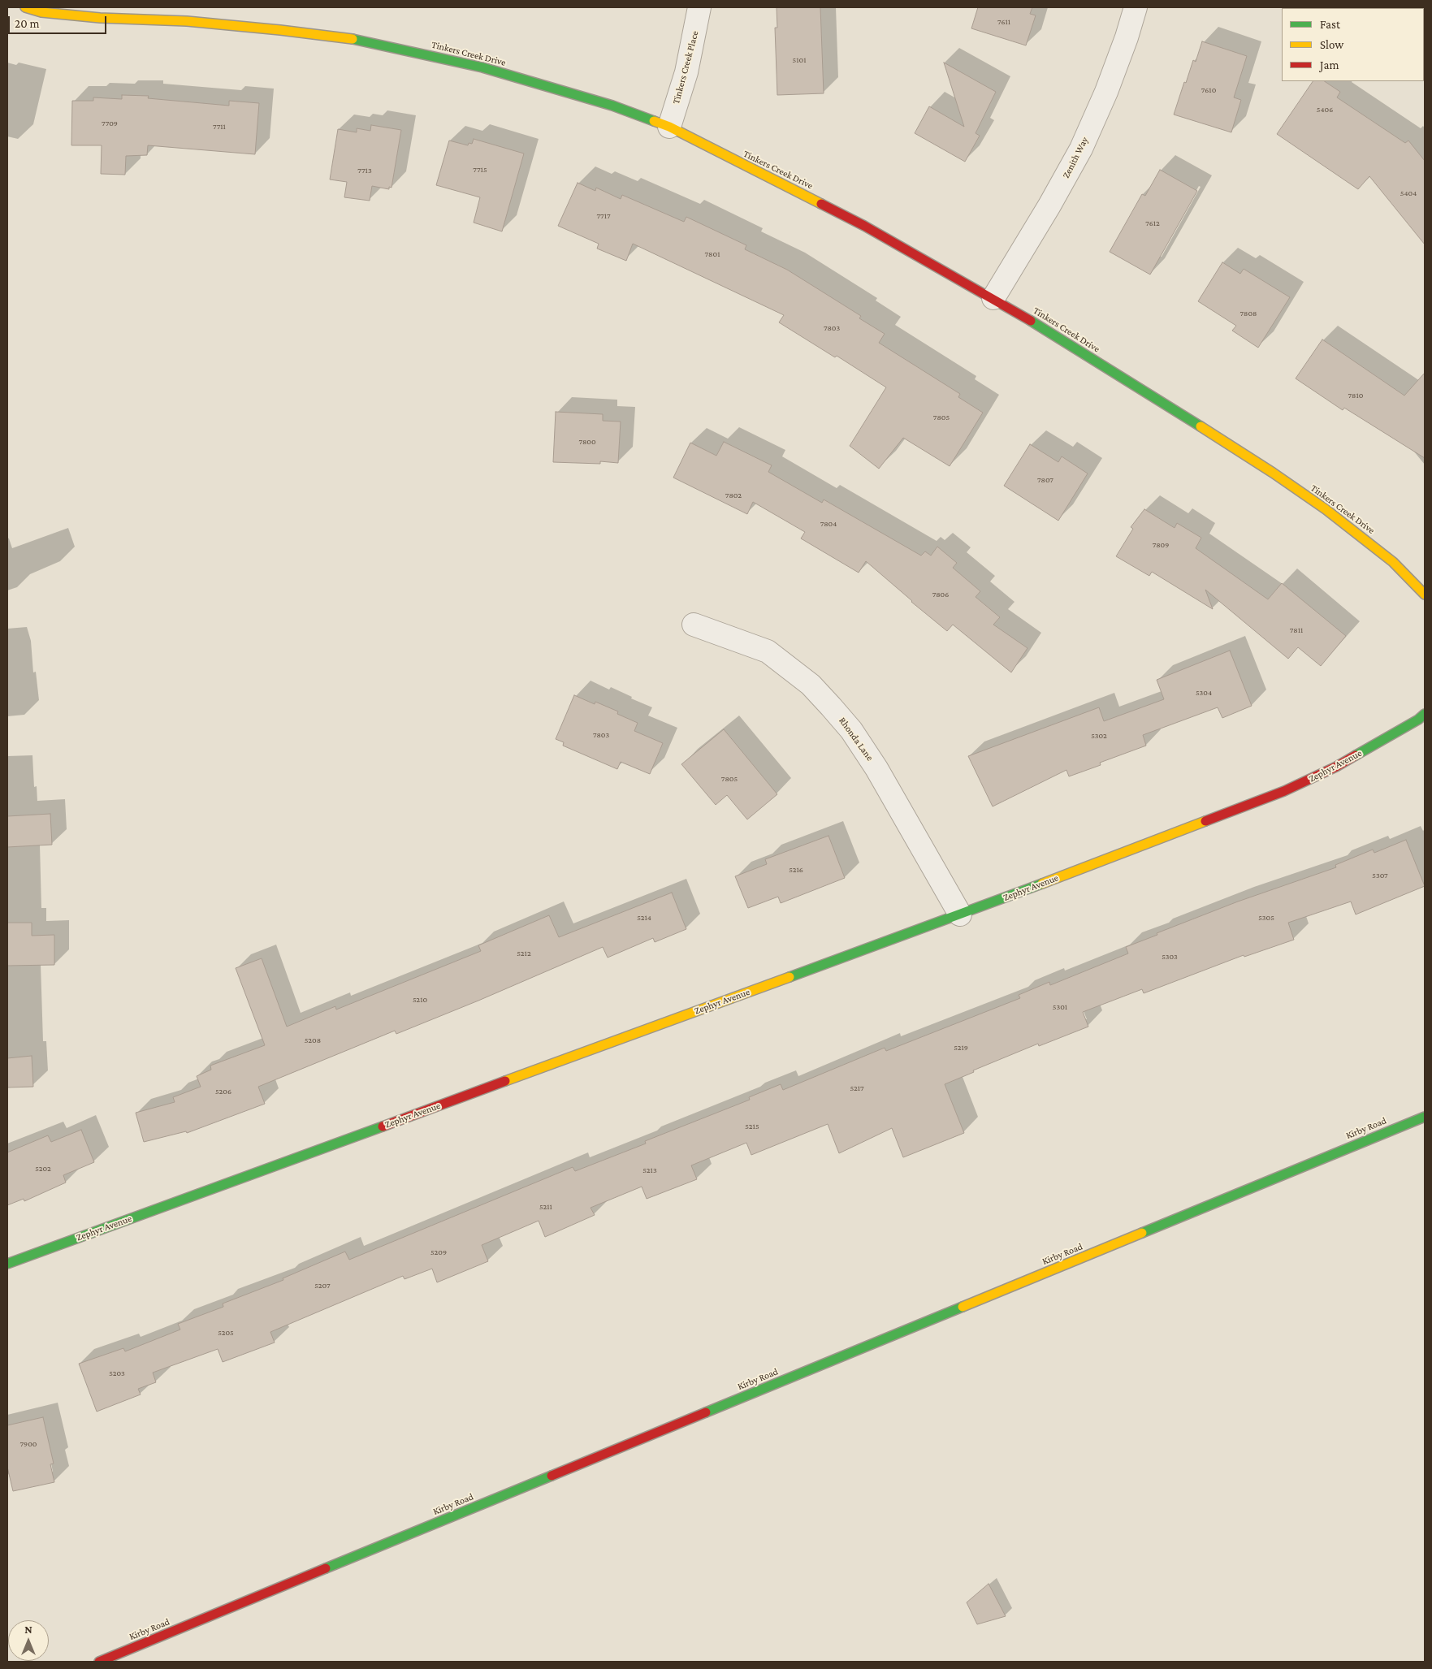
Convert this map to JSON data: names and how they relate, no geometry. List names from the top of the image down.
{
  "streets": {
    "street": [
      "Tinkers Creek Drive",
      "Tinkers Creek Place",
      "Zenith Way",
      "Rhonda Lane",
      "Zephyr Avenue",
      "Kirby Road"
    ]
  },
  "crossings": [
    ["Tinkers Creek Drive", "Tinkers Creek Place"],
    ["Tinkers Creek Drive", "Zenith Way"],
    ["Rhonda Lane", "Zephyr Avenue"]
  ],
  "house_numbers": [
    "7611",
    "5101",
    "7610",
    "5406",
    "7709",
    "7711",
    "7715",
    "7713",
    "5404",
    "7717",
    "7612",
    "7801",
    "7808",
    "7803",
    "7810",
    "7805",
    "7800",
    "7807",
    "7802",
    "7804",
    "7809",
    "7806",
    "7811",
    "5304",
    "7803",
    "5302",
    "7805",
    "5216",
    "5307",
    "5214",
    "5305",
    "5212",
    "5303",
    "5210",
    "5301",
    "5208",
    "5219",
    "5217",
    "5206",
    "5215",
    "5202",
    "5213",
    "5211",
    "5209",
    "5207",
    "5205",
    "5203",
    "7900"
  ],
  "legend": ["Fast", "Slow", "Jam"],
  "scale_bar": "20 m",
  "north": "top"
}
